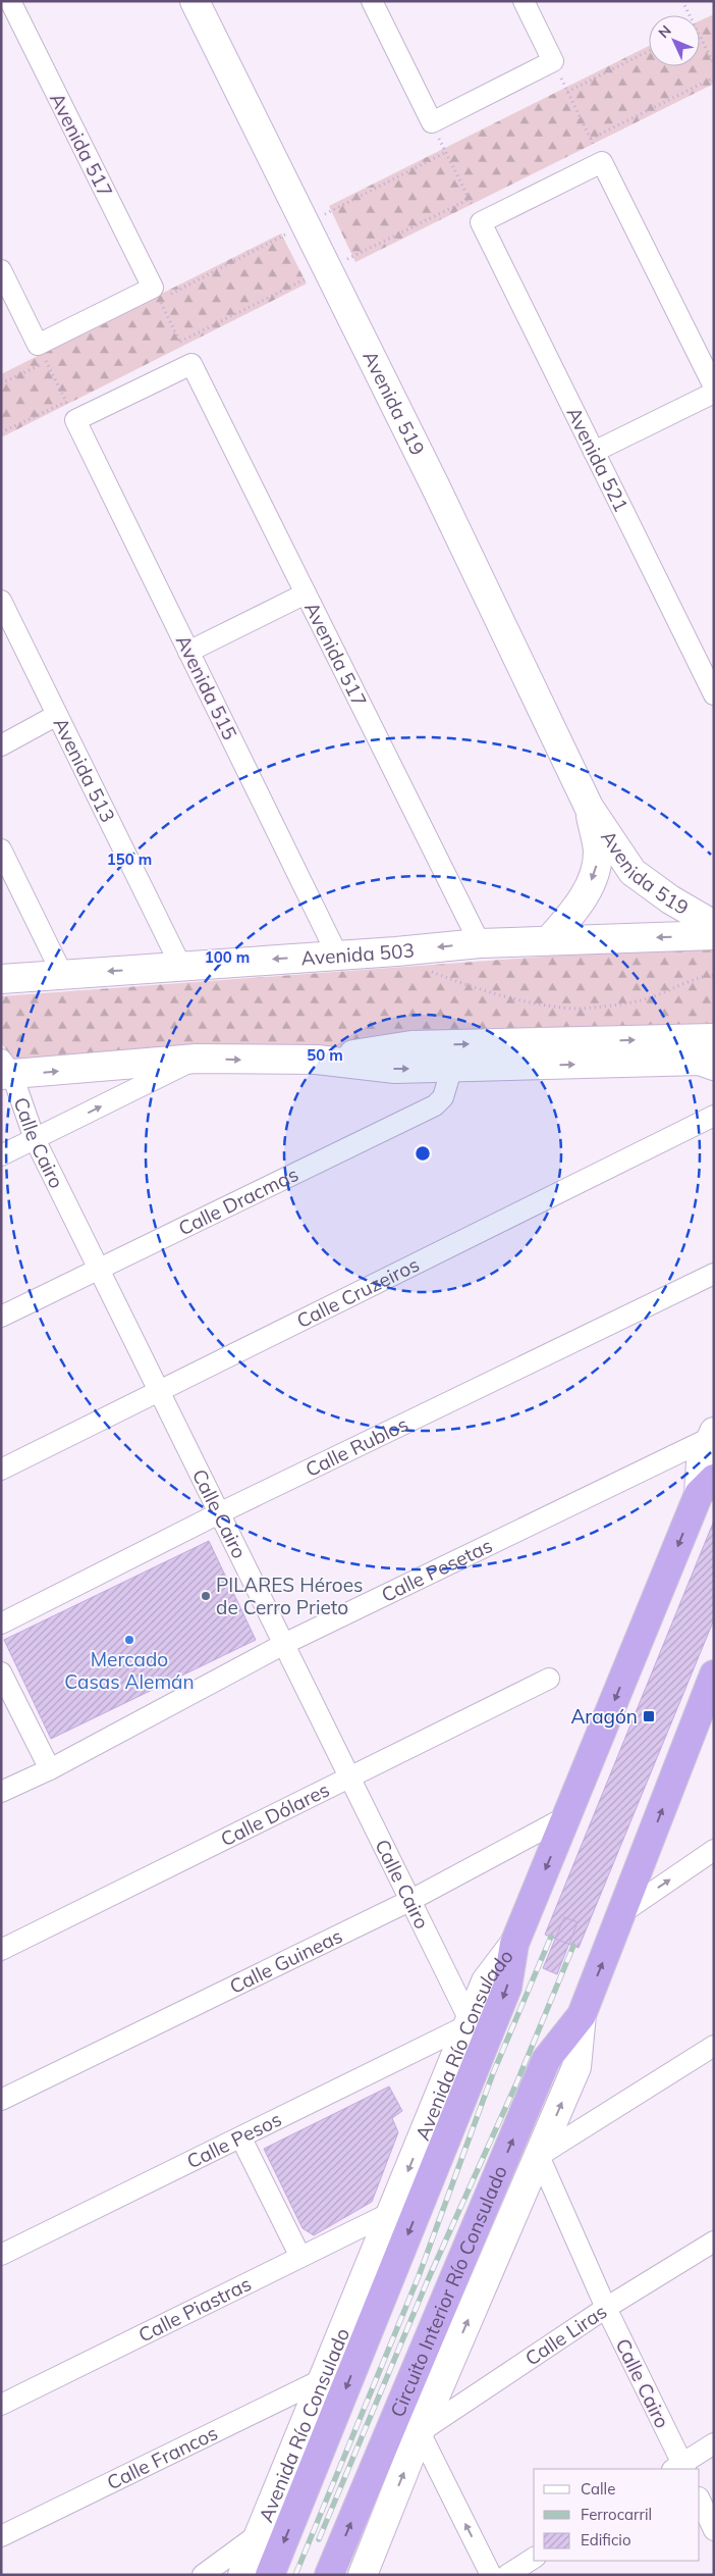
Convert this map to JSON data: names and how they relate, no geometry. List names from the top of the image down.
{
  "streets": {
    "highway": ["Avenida Río Consulado", "Circuito Interior Río Consulado"],
    "street": [
      "Avenida 517",
      "Avenida 519",
      "Avenida 521",
      "Avenida 515",
      "Avenida 513",
      "Avenida 503",
      "Calle Cairo",
      "Calle Dracmas",
      "Calle Cruzeiros",
      "Calle Rublos",
      "Calle Pesetas",
      "Calle Dólares",
      "Calle Guineas",
      "Calle Pesos",
      "Calle Piastras",
      "Calle Liras",
      "Calle Francos"
    ]
  },
  "crossings": [
    ["Avenida 517", "Avenida 503"],
    ["Avenida 519", "Avenida 503"],
    ["Avenida 515", "Avenida 503"],
    ["Avenida 513", "Avenida 503"],
    ["Calle Cairo", "Calle Dracmas"],
    ["Calle Cairo", "Calle Cruzeiros"],
    ["Calle Cairo", "Calle Rublos"],
    ["Calle Cairo", "Calle Pesetas"],
    ["Calle Cairo", "Calle Dólares"],
    ["Calle Cairo", "Calle Guineas"],
    ["Calle Cairo", "Avenida Río Consulado"],
    ["Calle Cairo", "Calle Pesos"],
    ["Calle Cairo", "Calle Liras"],
    ["Calle Pesetas", "Avenida Río Consulado"],
    ["Calle Guineas", "Avenida Río Consulado"],
    ["Avenida Río Consulado", "Calle Pesos"],
    ["Avenida Río Consulado", "Calle Piastras"],
    ["Avenida Río Consulado", "Calle Francos"]
  ],
  "one_way": ["Avenida Río Consulado"],
  "places": {
    "other": ["PILARES Héroes de Cerro Prieto", "Mercado Casas Alemán"],
    "transit": ["Aragón"]
  },
  "legend": ["Calle", "Ferrocarril", "Edificio"],
  "north": "top left",
  "rings": ["150 m", "100 m", "50 m"]
}
